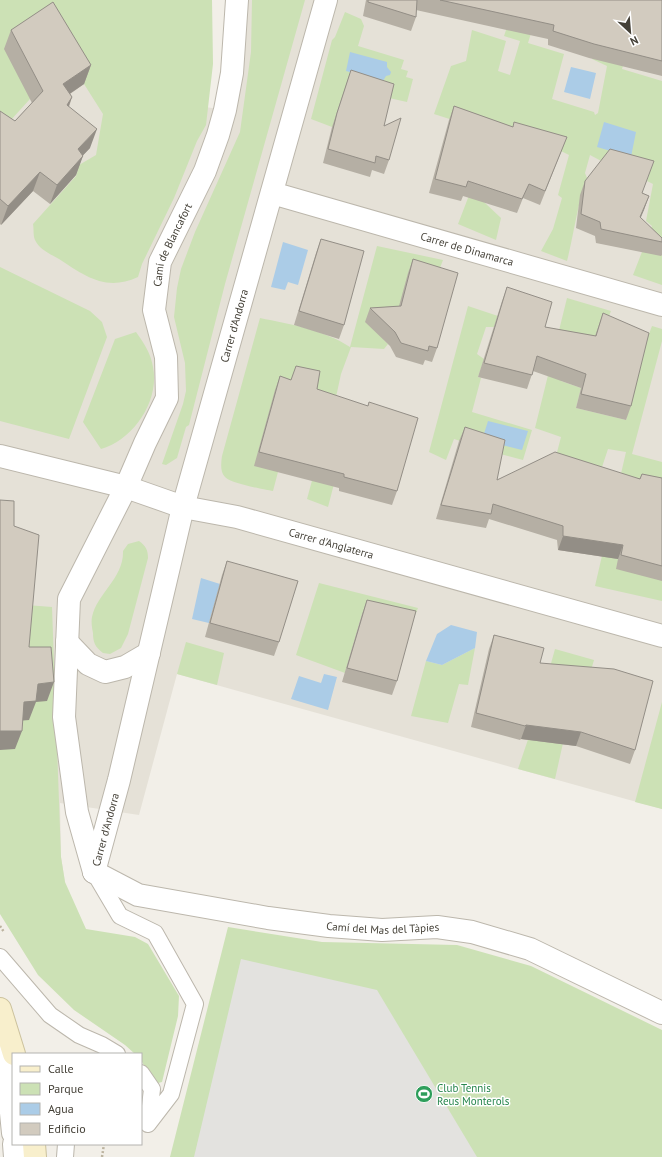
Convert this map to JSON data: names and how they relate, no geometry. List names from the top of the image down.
{
  "streets": {
    "street": [
      "Camí de Blancafort",
      "Carrer de Dinamarca",
      "Carrer d'Andorra",
      "Carrer d'Anglaterra",
      "Camí del Mas del Tàpies"
    ]
  },
  "crossings": [
    ["Camí de Blancafort", "Carrer d'Andorra"],
    ["Camí de Blancafort", "Carrer d'Anglaterra"],
    ["Carrer de Dinamarca", "Carrer d'Andorra"],
    ["Carrer d'Andorra", "Carrer d'Anglaterra"],
    ["Carrer d'Andorra", "Camí del Mas del Tàpies"]
  ],
  "places": {
    "sports": ["Club Tennis Reus Monterols"]
  },
  "legend": [
    "Calle",
    "Parque",
    "Agua",
    "Edificio"
  ],
  "north": "bottom right"
}
